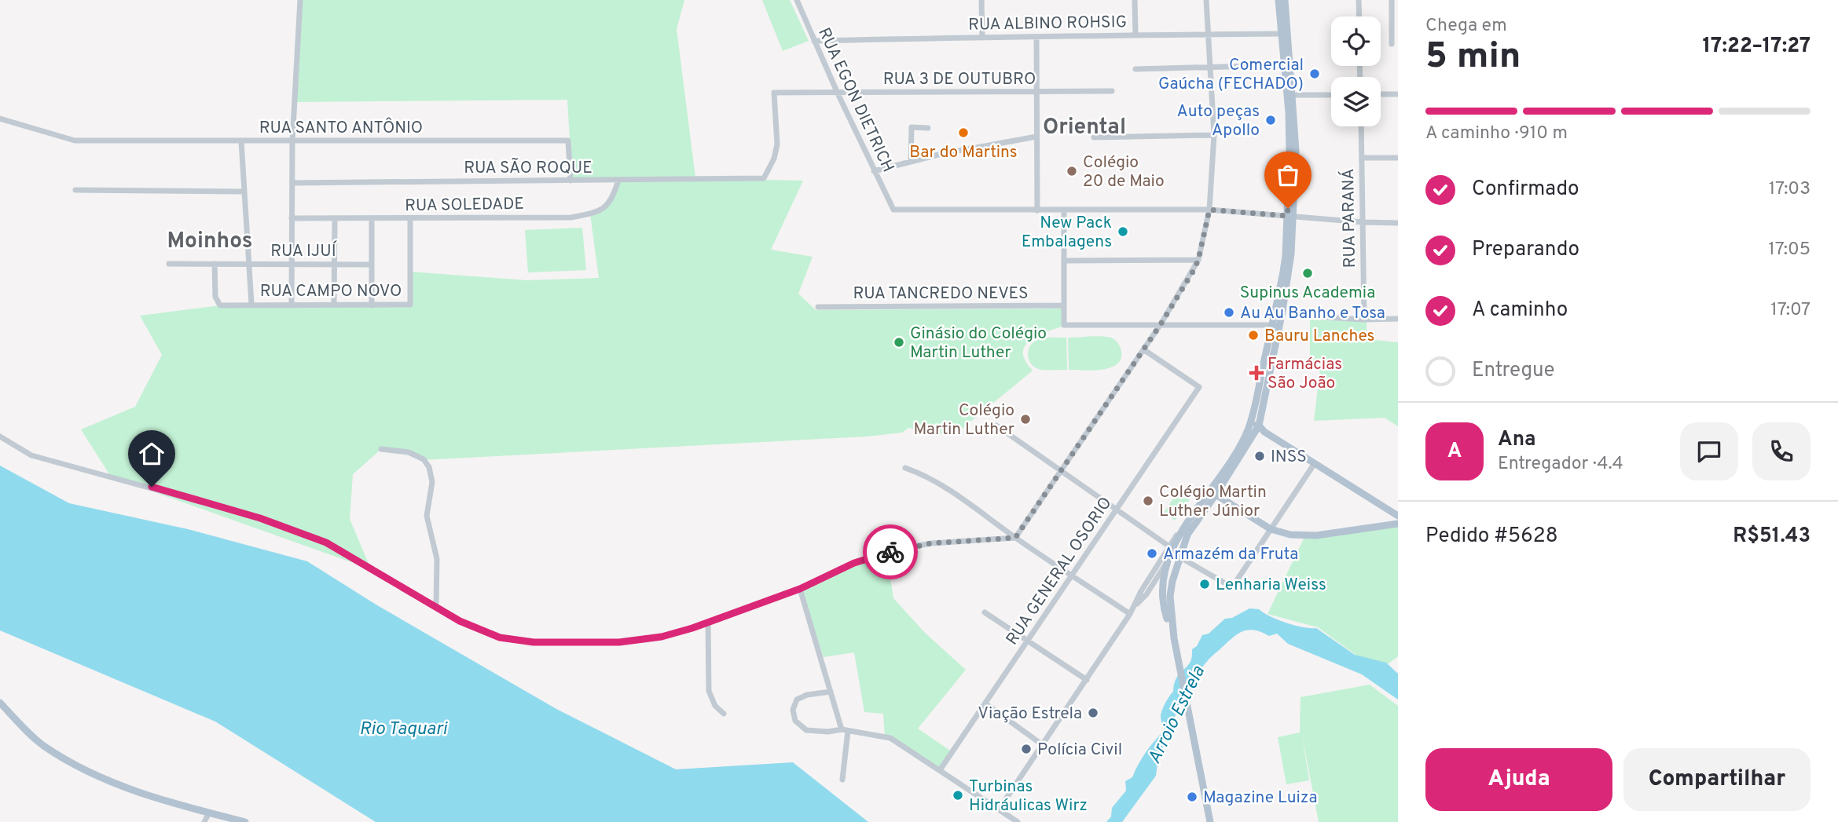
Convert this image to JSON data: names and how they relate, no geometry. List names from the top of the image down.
{
  "streets": {
    "street": [
      "RUA ALBINO ROHSIG",
      "RUA 3 DE OUTUBRO",
      "RUA EGON DIETRICH",
      "RUA SANTO ANTÔNIO",
      "RUA SÃO ROQUE",
      "RUA SOLEDADE",
      "RUA PARANÁ",
      "RUA IJUÍ",
      "RUA CAMPO NOVO",
      "RUA TANCREDO NEVES",
      "RUA GENERAL OSORIO"
    ]
  },
  "crossings": [
    ["RUA ALBINO ROHSIG", "RUA EGON DIETRICH"],
    ["RUA 3 DE OUTUBRO", "RUA EGON DIETRICH"],
    ["RUA 3 DE OUTUBRO", "RUA SÃO ROQUE"],
    ["RUA SANTO ANTÔNIO", "RUA SÃO ROQUE"],
    ["RUA SÃO ROQUE", "RUA SOLEDADE"],
    ["RUA SOLEDADE", "RUA CAMPO NOVO"],
    ["RUA IJUÍ", "RUA CAMPO NOVO"]
  ],
  "districts": ["Oriental", "Moinhos"],
  "water": ["Arroio Estrela", "Rio Taquari"],
  "places": {
    "other": [
      "Comercial Gaúcha (FECHADO)",
      "Auto peças Apollo",
      "Bar do Martins",
      "Colégio 20 de Maio",
      "New Pack Embalagens",
      "Supinus Academia",
      "Au Au Banho e Tosa",
      "Bauru Lanches",
      "Ginásio do Colégio Martin Luther",
      "Colégio Martin Luther",
      "INSS",
      "Colégio Martin Luther Júnior",
      "Armazém da Fruta",
      "Lenharia Weiss",
      "Viação Estrela",
      "Polícia Civil",
      "Turbinas Hidráulicas Wirz",
      "Magazine Luiza"
    ],
    "health": ["Farmácias São João"]
  },
  "page": {
    "heading": ["5 min", "Chega em", "17:22–17:27"],
    "panel": [
      "Ana",
      "Entregador · 4.4",
      "Pedido #5628",
      "R$51.43"
    ],
    "bar": "A caminho · 910 m",
    "list": [
      ["Confirmado", "17:03"],
      ["Preparando", "17:05"],
      ["A caminho", "17:07"],
      "Entregue"
    ],
    "round": "A",
    "buttons": ["Ajuda", "Compartilhar"]
  }
}
